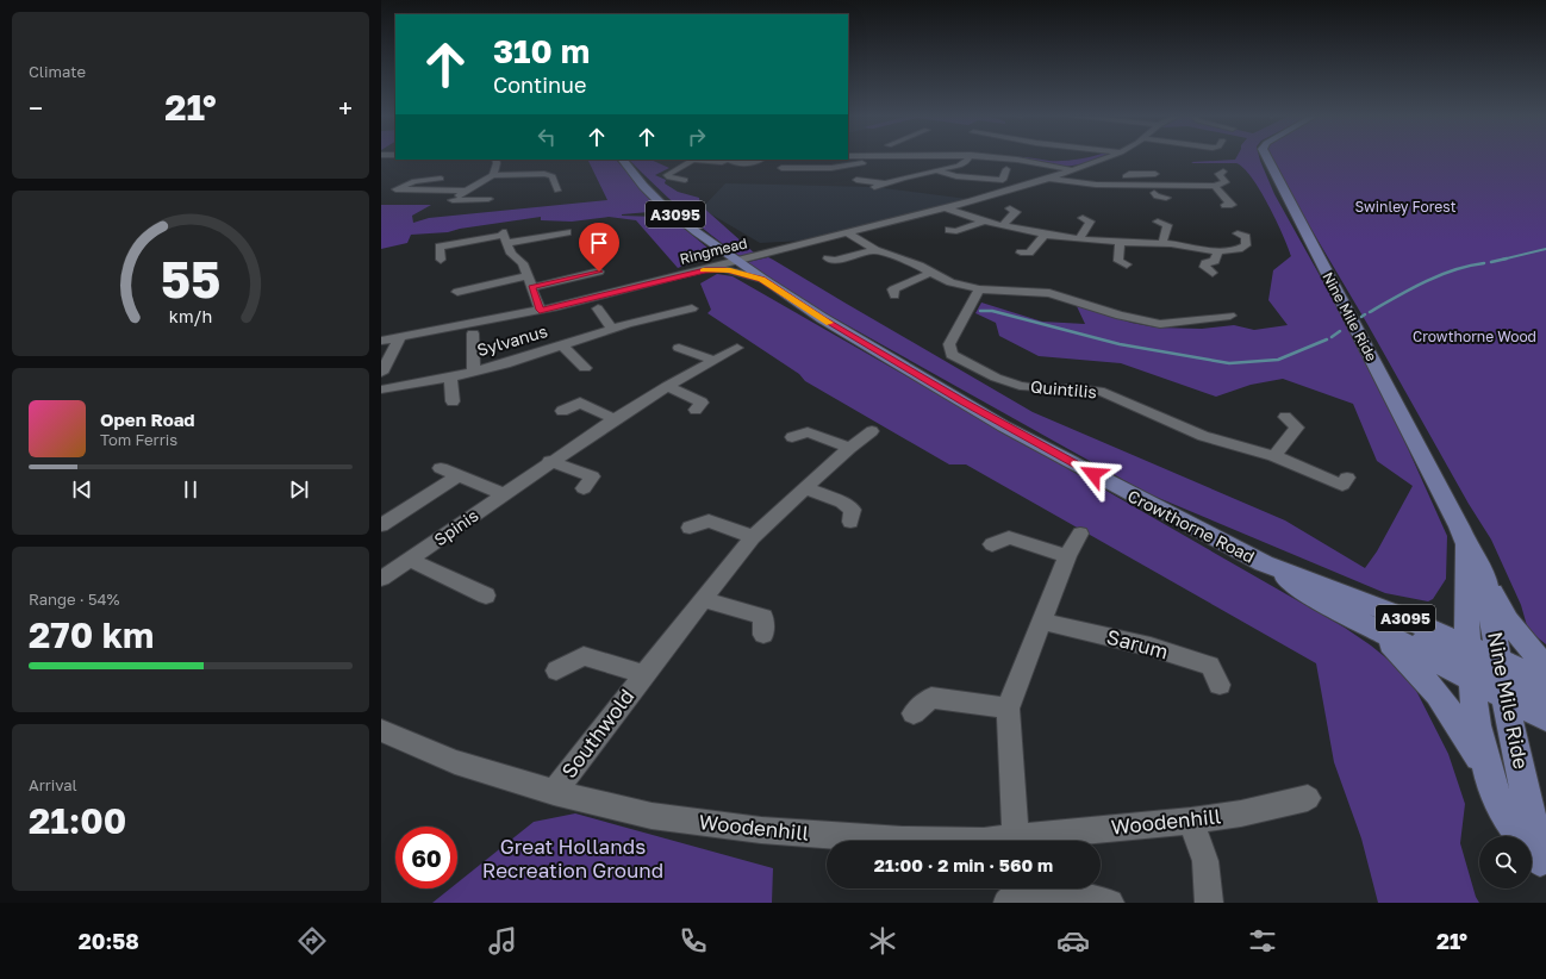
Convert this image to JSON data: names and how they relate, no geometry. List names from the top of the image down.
{
  "streets": {
    "main road": ["A3095", "Nine Mile Ride", "Crowthorne Road"],
    "street": [
      "Ringmead",
      "Sylvanus",
      "Quintilis",
      "Spinis",
      "Sarum",
      "Southwold",
      "Woodenhill"
    ]
  },
  "crossings": [
    ["A3095", "Nine Mile Ride"],
    ["A3095", "Crowthorne Road"],
    ["Ringmead", "Crowthorne Road"],
    ["Nine Mile Ride", "Crowthorne Road"],
    ["Southwold", "Woodenhill"]
  ],
  "parks": ["Swinley Forest", "Crowthorne Wood", "Great Hollands Recreation Ground"],
  "page": {
    "tile": [
      "Climate",
      ["Range · 54%", "270 km"],
      ["Arrival", "21:00"]
    ],
    "turn": ["310 m", "Continue"],
    "heat": ["−", "21°", "+"],
    "song": ["Open Road", "Tom Ferris"],
    "limit": "60",
    "trip": "21:00 · 2 min · 560 m",
    "tabs": ["20:58", "21°"],
    "gauge": ["55", "km/h"]
  }
}
